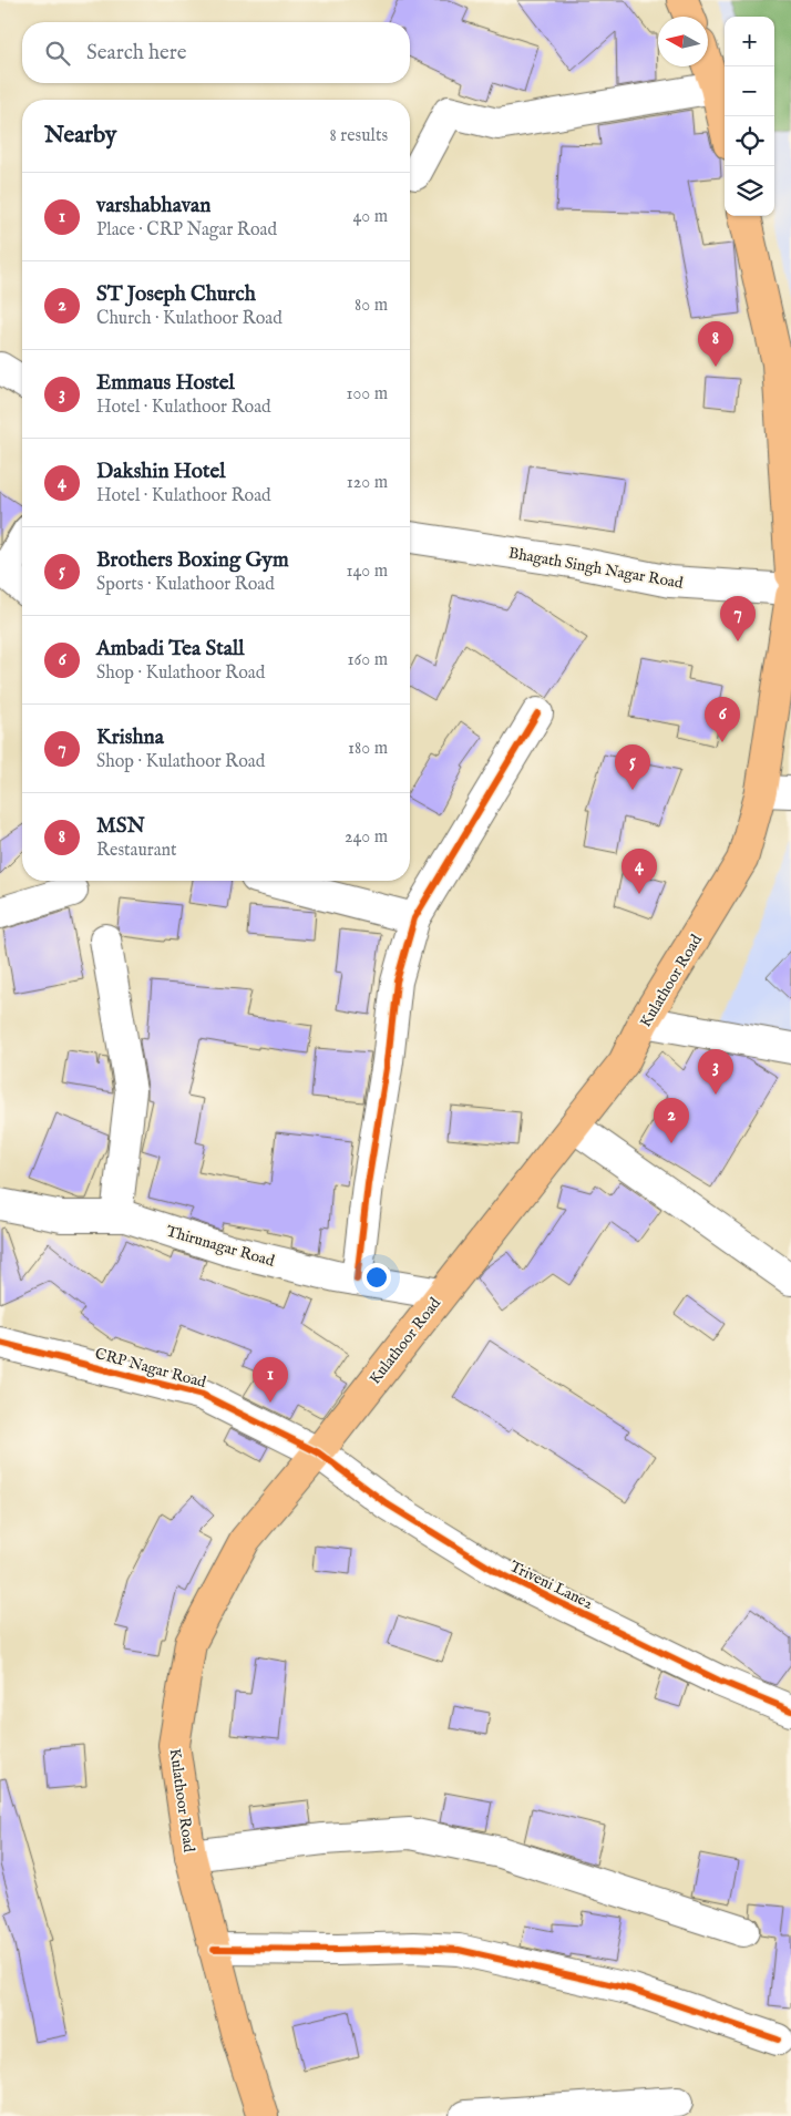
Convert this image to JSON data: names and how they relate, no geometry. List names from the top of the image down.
{
  "streets": {
    "main road": ["Kulathoor Road"],
    "street": [
      "Bhagath Singh Nagar Road",
      "Thirunagar Road",
      "CRP Nagar Road",
      "Triveni Lane2"
    ]
  },
  "crossings": [
    ["Kulathoor Road", "Thirunagar Road"],
    ["Kulathoor Road", "CRP Nagar Road"],
    ["Kulathoor Road", "Triveni Lane2"],
    ["CRP Nagar Road", "Triveni Lane2"]
  ],
  "north": "left",
  "page": {
    "map_buttons": ["+", "−"],
    "search": "Search here",
    "heading": ["Nearby", "8 results"],
    "list": [
      {
        "mark": "1",
        "name": "varshabhavan",
        "note": "Place · CRP Nagar Road",
        "value": "40 m"
      },
      {
        "mark": "2",
        "name": "ST Joseph Church",
        "note": "Church · Kulathoor Road",
        "value": "80 m"
      },
      {
        "mark": "3",
        "name": "Emmaus Hostel",
        "note": "Hotel · Kulathoor Road",
        "value": "100 m"
      },
      {
        "mark": "4",
        "name": "Dakshin Hotel",
        "note": "Hotel · Kulathoor Road",
        "value": "120 m"
      },
      {
        "mark": "5",
        "name": "Brothers Boxing Gym",
        "note": "Sports · Kulathoor Road",
        "value": "140 m"
      },
      {
        "mark": "6",
        "name": "Ambadi Tea Stall",
        "note": "Shop · Kulathoor Road",
        "value": "160 m"
      },
      {
        "mark": "7",
        "name": "Krishna",
        "note": "Shop · Kulathoor Road",
        "value": "180 m"
      },
      {
        "mark": "8",
        "name": "MSN",
        "note": "Restaurant",
        "value": "240 m"
      }
    ],
    "pins": [
      "8",
      "7",
      "6",
      "5",
      "4",
      "3",
      "2",
      "1"
    ]
  }
}
